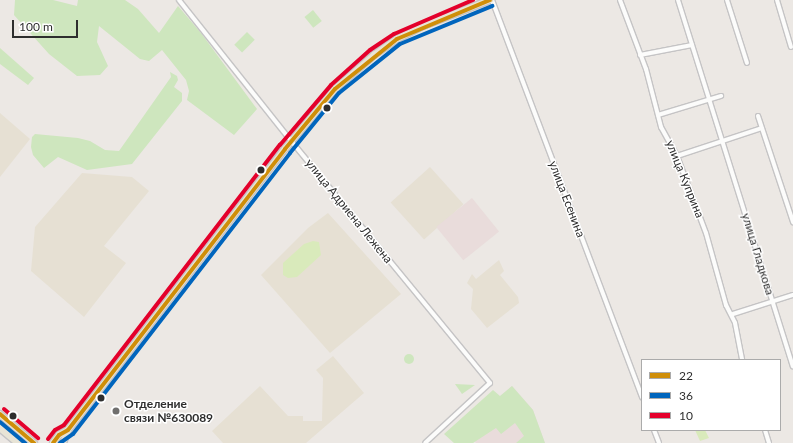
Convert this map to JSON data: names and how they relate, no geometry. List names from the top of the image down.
{
  "streets": {
    "street": [
      "улица Куприна",
      "улица Есенина",
      "улица Адриена Лежена",
      "улица Гладкова"
    ]
  },
  "places": ["Отделение связи №630089"],
  "lines": ["transit line 22", "transit line 10", "transit line 36"],
  "legend": ["22", "36", "10"],
  "scale_bar": "100 m"
}
